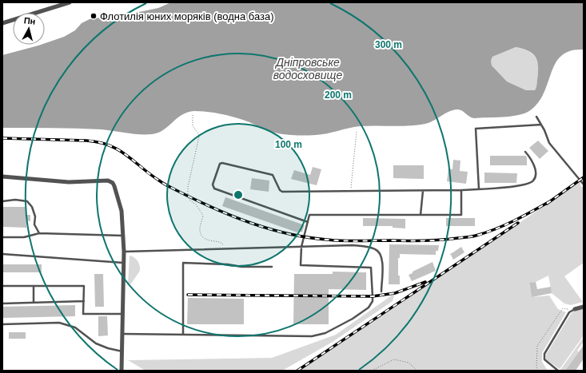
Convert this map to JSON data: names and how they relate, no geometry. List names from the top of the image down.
{
  "water": ["Дніпровське водосховище"],
  "places": ["Флотилія юних моряків (водна база)"],
  "north": "top",
  "rings": ["300 m", "200 m", "100 m"]
}
